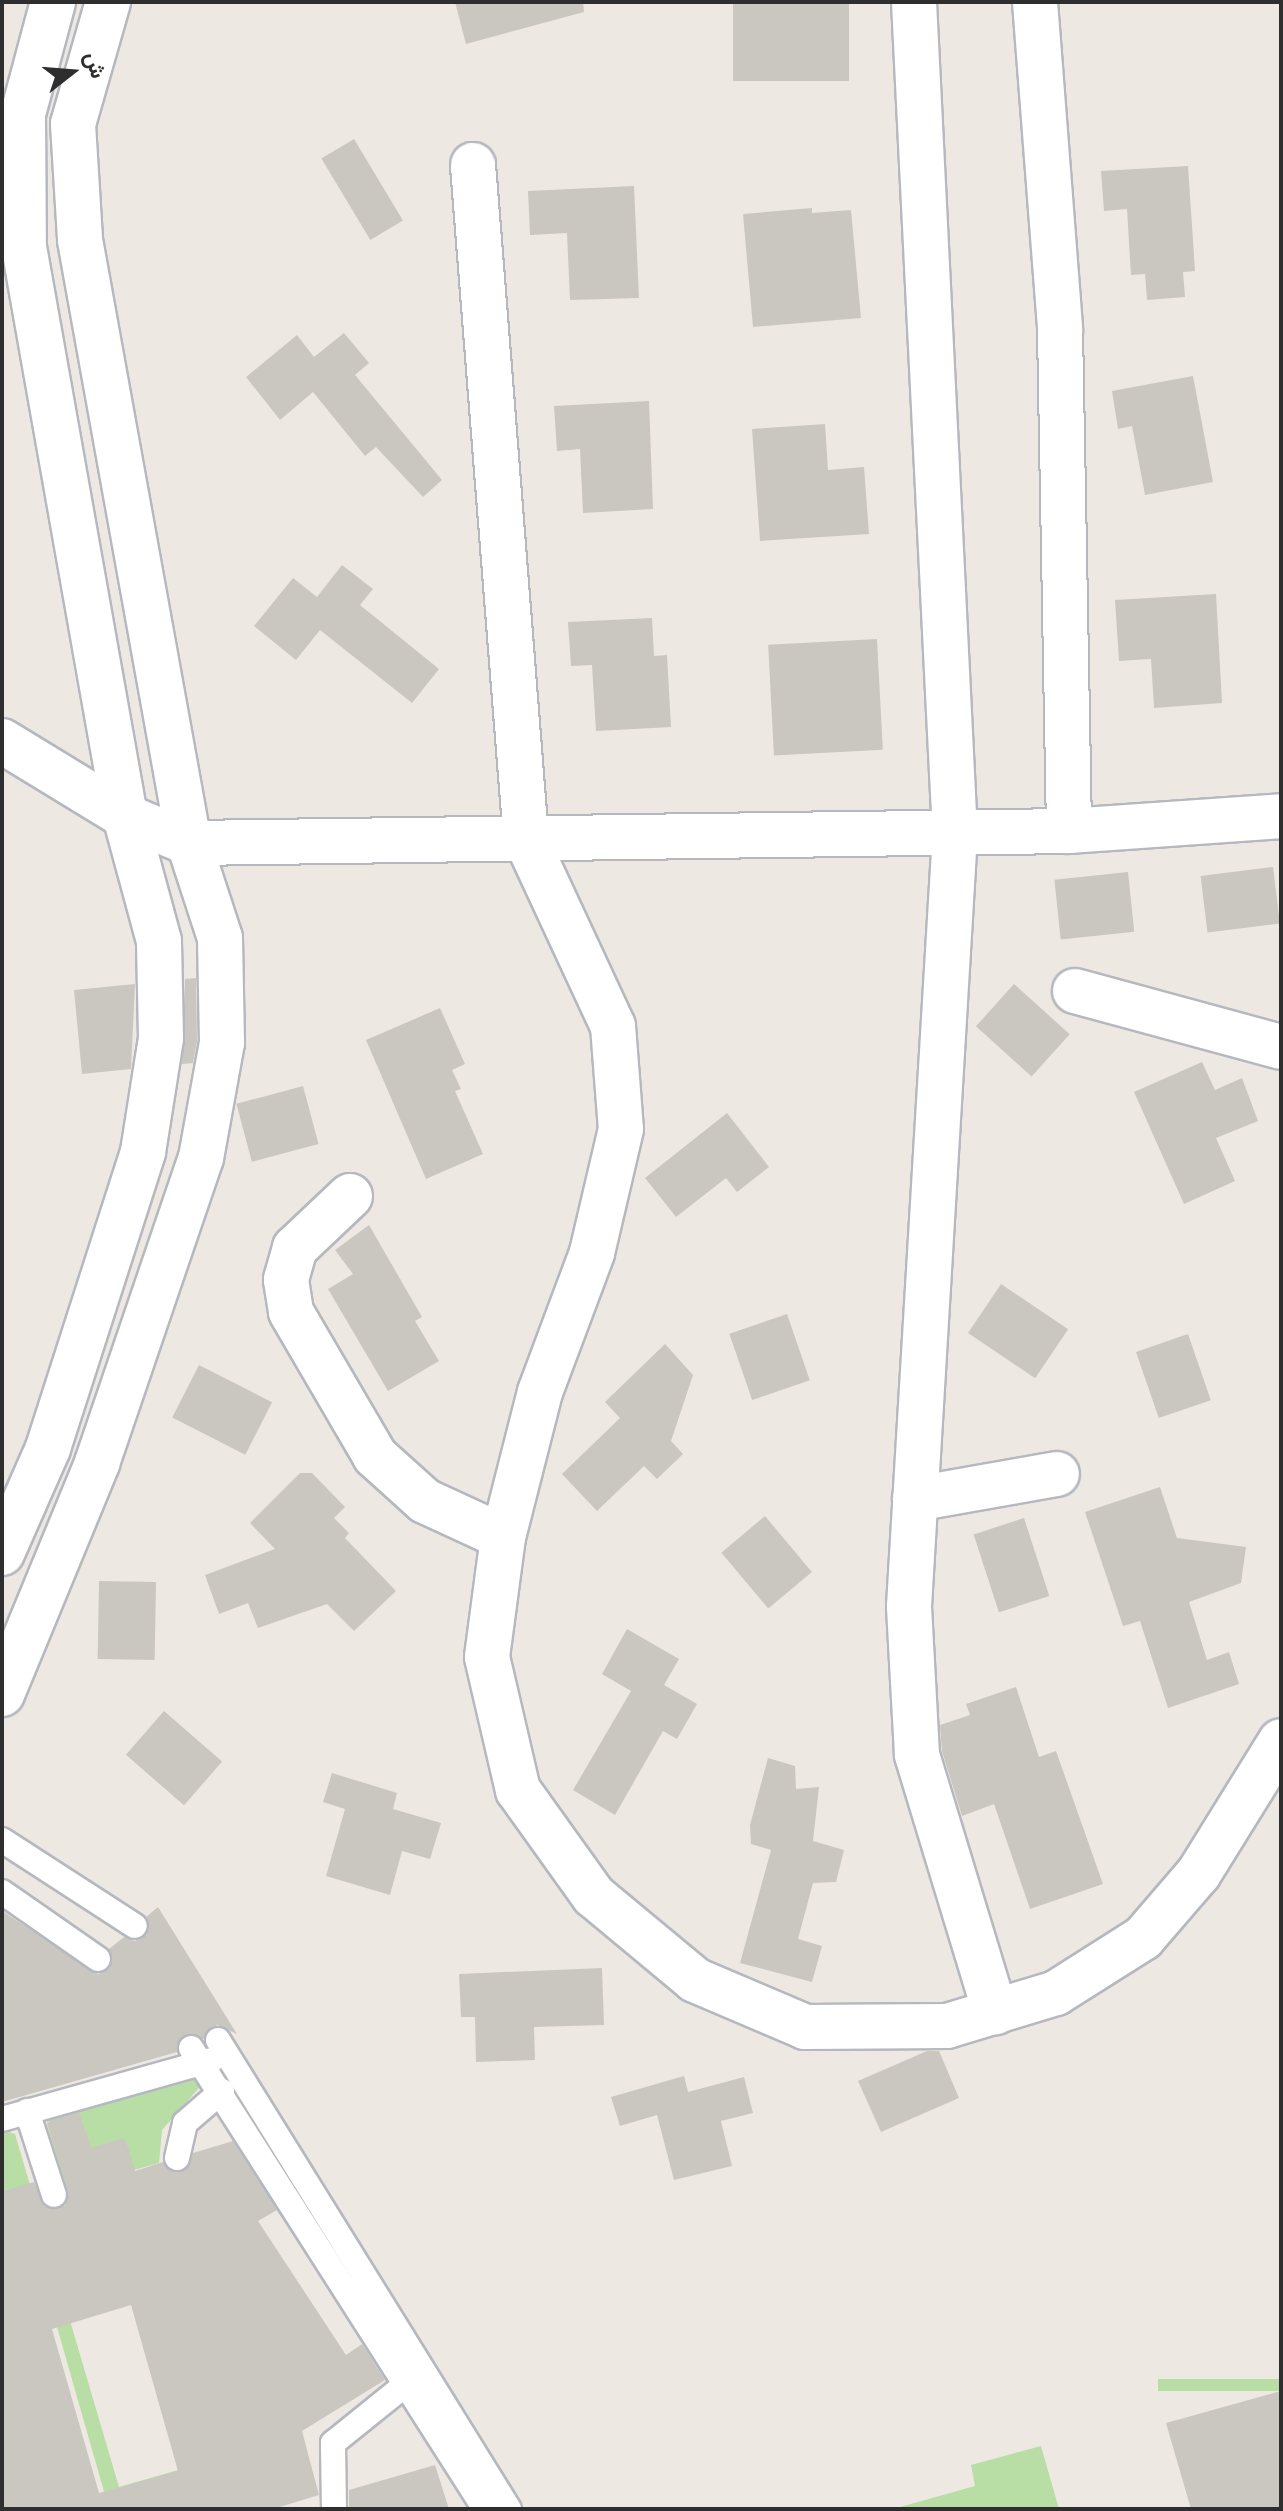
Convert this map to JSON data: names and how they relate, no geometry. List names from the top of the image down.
{
  "north": "right"
}
